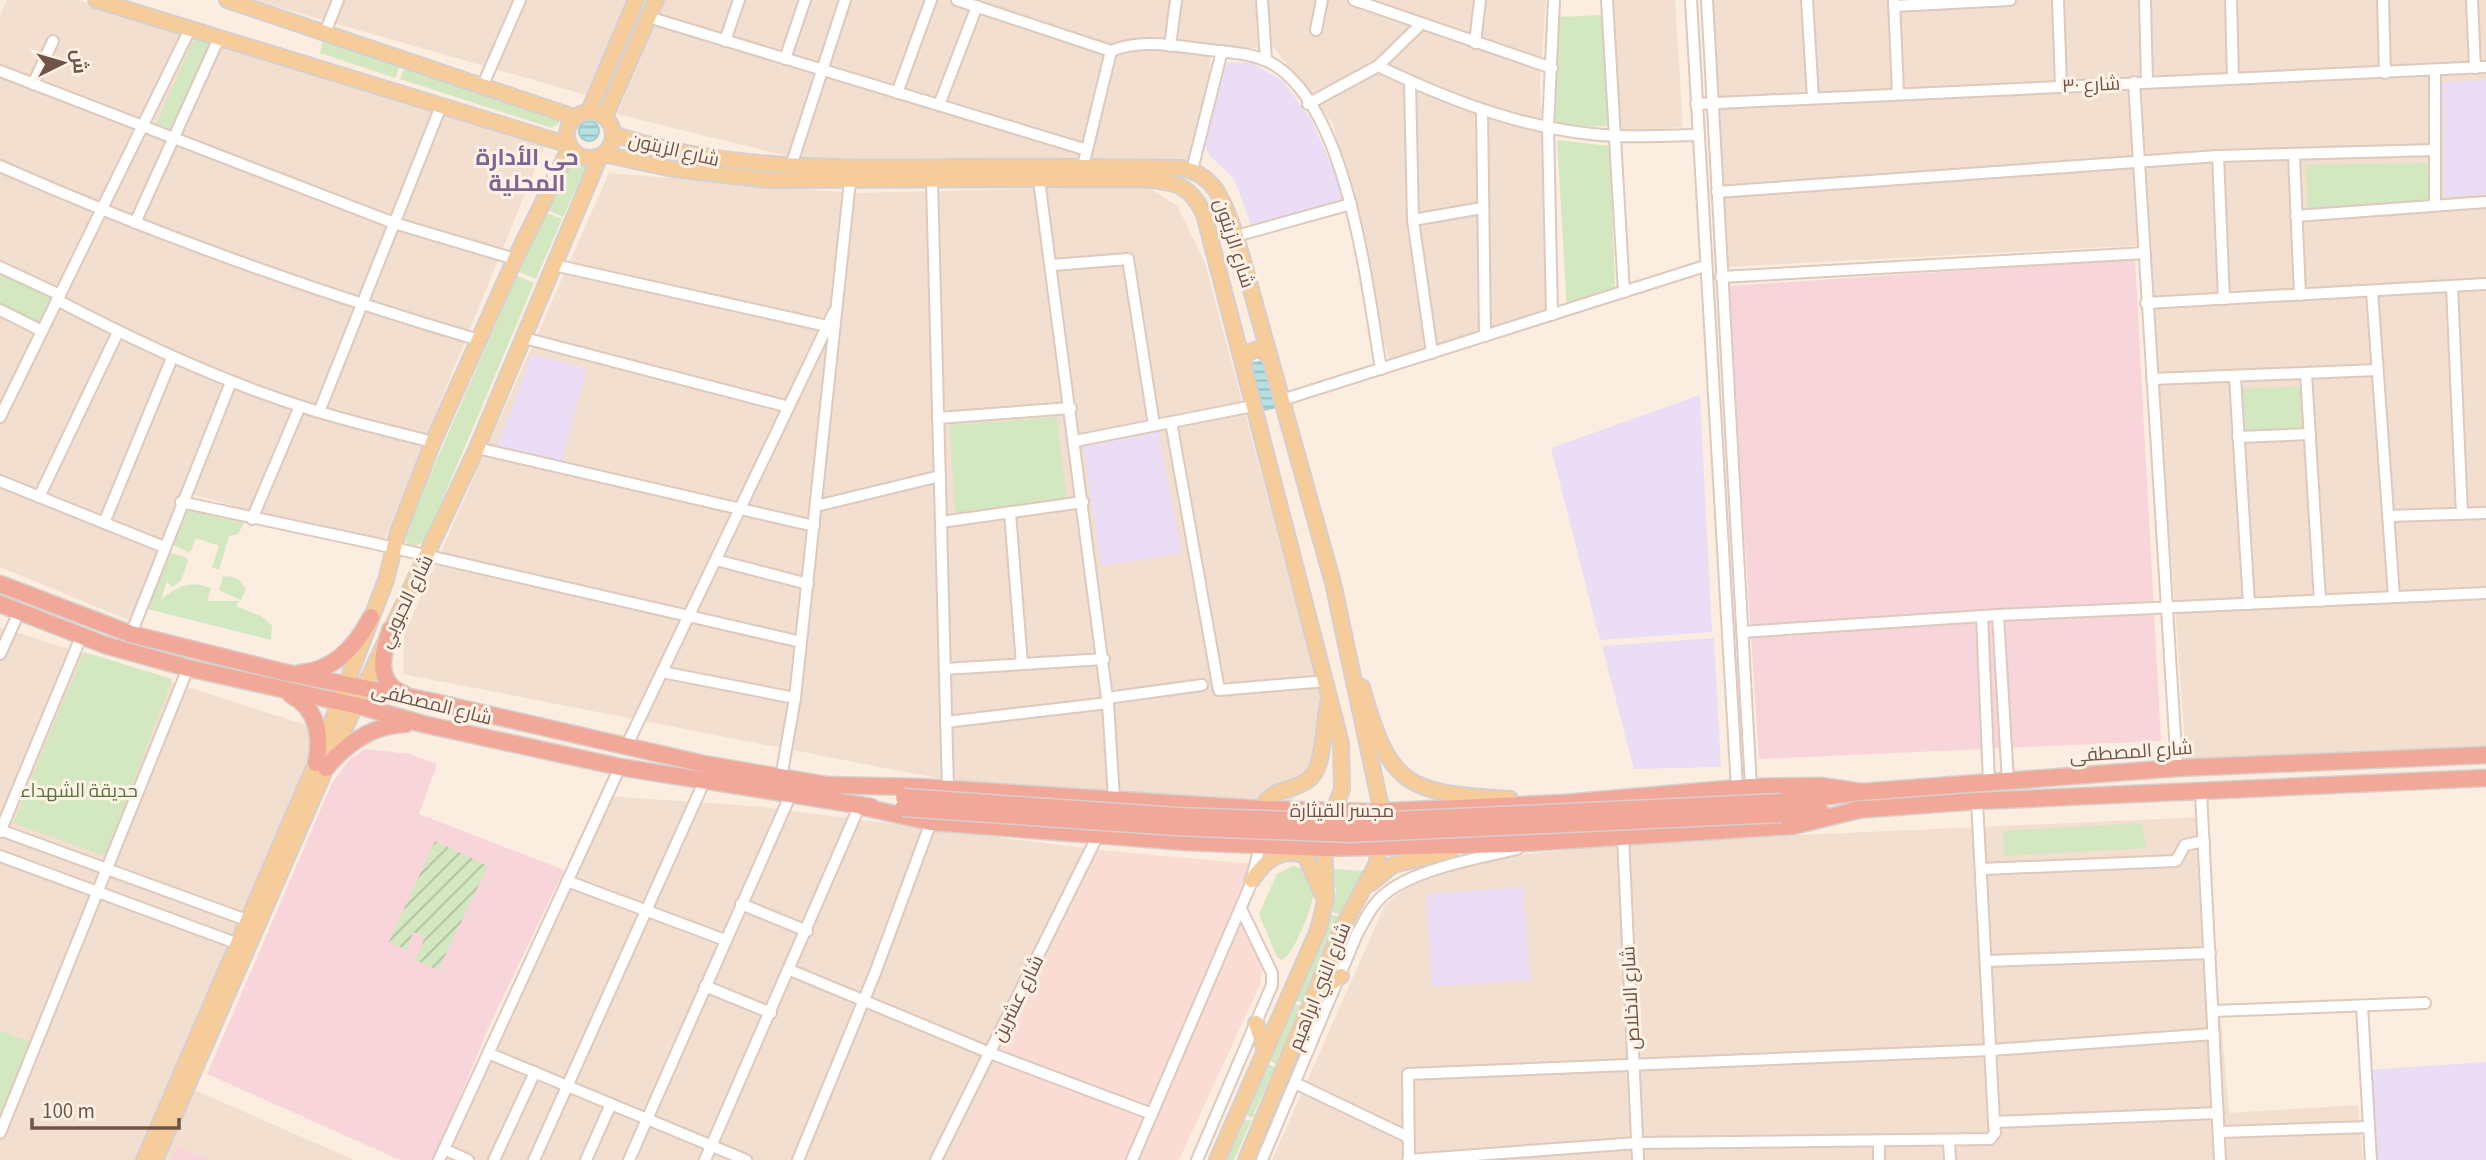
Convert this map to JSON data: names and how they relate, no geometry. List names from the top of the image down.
{
  "streets": {
    "highway": ["شارع المصطفى", "مجسر القيثارة"],
    "main road": ["شارع الزيتون", "شارع الحبوبي", "شارع النبي ابراهيم"],
    "street": ["شارع ٣٠", "شارع عشرين", "شارع الاخلاص"]
  },
  "crossings": [
    ["شارع الزيتون", "شارع الحبوبي"],
    ["شارع الزيتون", "شارع النبي ابراهيم"],
    ["شارع الحبوبي", "شارع المصطفى"],
    ["شارع المصطفى", "مجسر القيثارة"]
  ],
  "districts": ["حي الأدارة المحلية"],
  "parks": ["حديقة الشهداء"],
  "scale_bar": "100 m",
  "north": "right"
}
